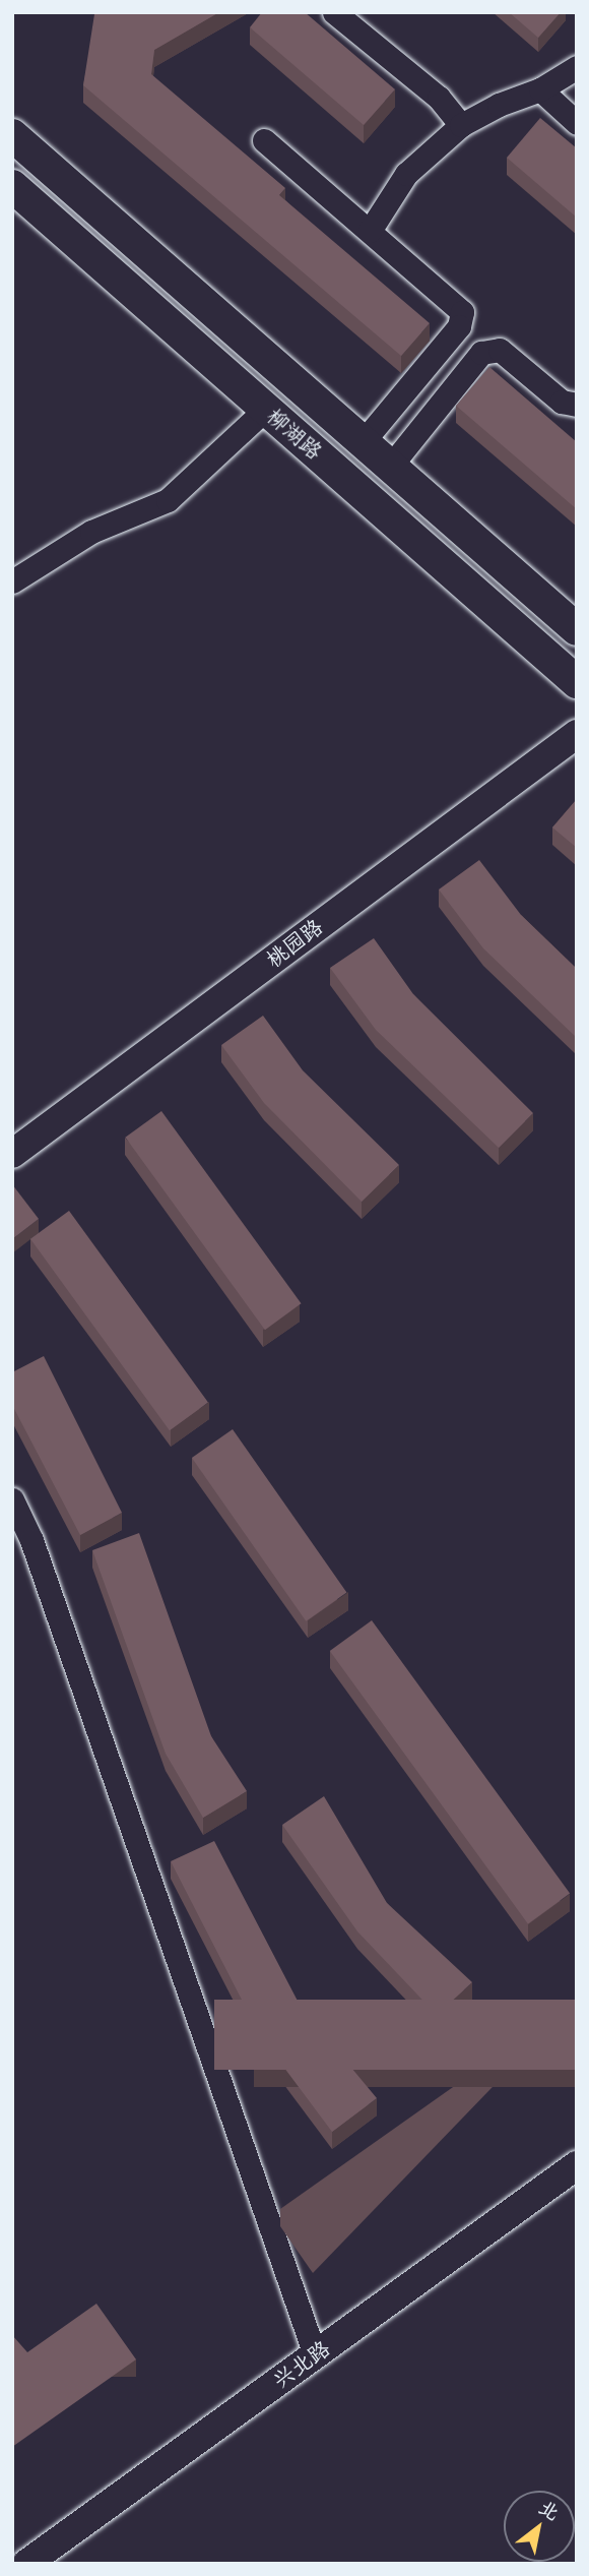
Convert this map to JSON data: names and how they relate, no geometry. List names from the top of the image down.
{
  "streets": {
    "main road": ["柳湖路"],
    "street": ["桃园路", "兴北路"]
  },
  "north": "top right"
}
